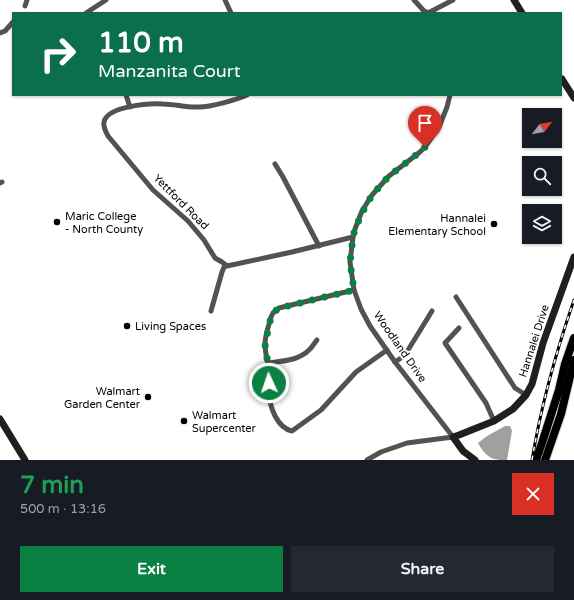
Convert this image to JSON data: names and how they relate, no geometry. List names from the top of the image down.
{
  "streets": {
    "street": ["Yettford Road", "Hannalei Drive", "Woodland Drive"]
  },
  "crossings": [
    ["Hannalei Drive", "Woodland Drive"]
  ],
  "places": [
    "Maric College - North County",
    "Hannalei Elementary School",
    "Living Spaces",
    "Walmart Garden Center",
    "Walmart Supercenter"
  ],
  "north": "top right",
  "page": {
    "turn": ["110 m", "Manzanita Court"],
    "heading": ["7 min", "500 m · 13:16"],
    "buttons": ["Exit", "Share"]
  }
}
